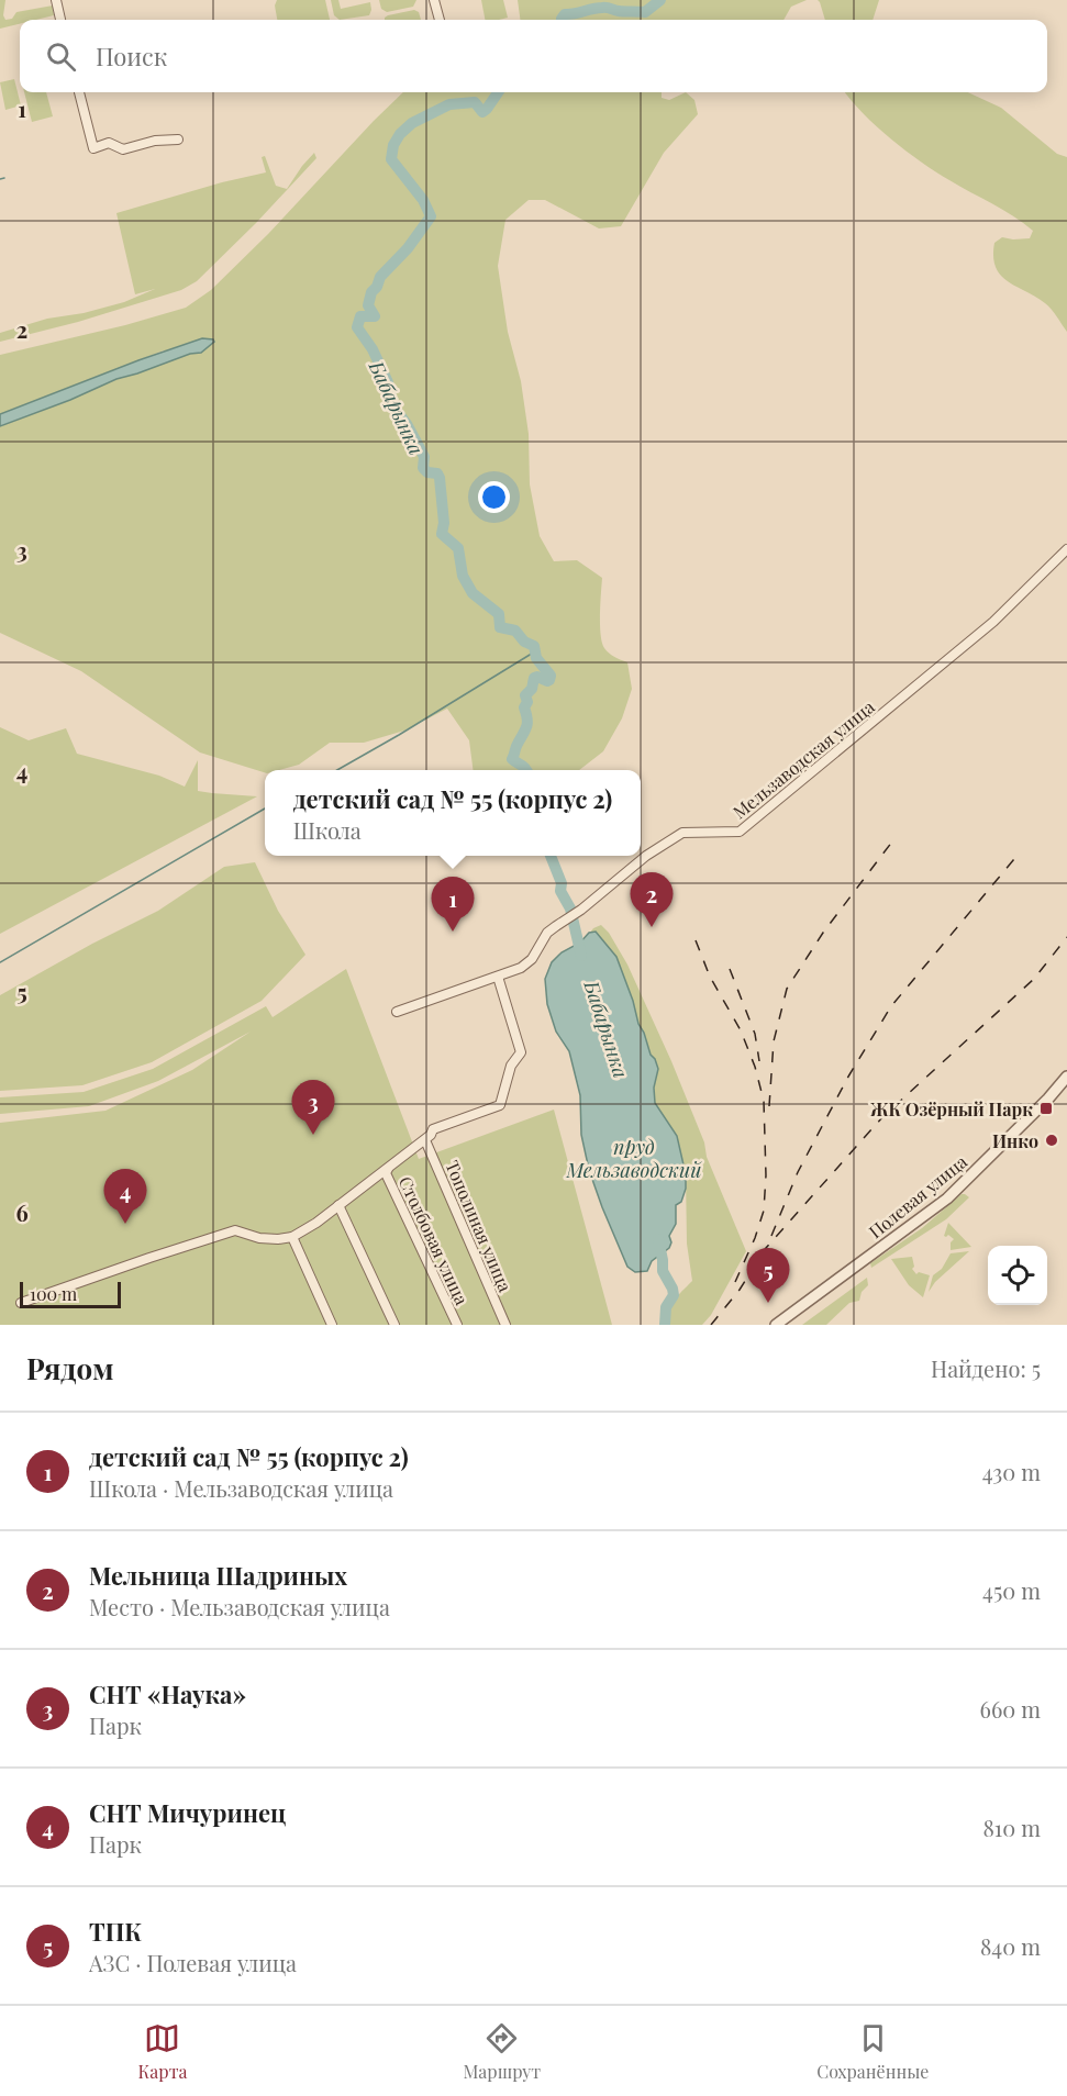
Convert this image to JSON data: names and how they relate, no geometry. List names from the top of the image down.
{
  "streets": {
    "street": [
      "Мельзаводская улица",
      "Полевая улица",
      "Тополиная улица",
      "Столбовая улица"
    ]
  },
  "water": ["Бабарынка", "пруд Мельзаводский"],
  "places": {
    "transit": ["ЖК Озёрный Парк"],
    "other": ["Инко"]
  },
  "scale_bar": "100 m",
  "page": {
    "search": "Поиск",
    "popup": ["детский сад № 55 (корпус 2)", "Школа"],
    "pins": [
      "2",
      "1",
      "3",
      "4",
      "5"
    ],
    "scale": "100 m",
    "heading": ["Рядом", "Найдено: 5"],
    "list": [
      {
        "mark": "1",
        "name": "детский сад № 55 (корпус 2)",
        "note": "Школа · Мельзаводская улица",
        "value": "430 m"
      },
      {
        "mark": "2",
        "name": "Мельница Шадриных",
        "note": "Место · Мельзаводская улица",
        "value": "450 m"
      },
      {
        "mark": "3",
        "name": "СНТ «Наука»",
        "note": "Парк",
        "value": "660 m"
      },
      {
        "mark": "4",
        "name": "СНТ Мичуринец",
        "note": "Парк",
        "value": "810 m"
      },
      {
        "mark": "5",
        "name": "ТПК",
        "note": "АЗС · Полевая улица",
        "value": "840 m"
      }
    ],
    "nav": ["Карта", "Маршрут", "Сохранённые"]
  },
  "grid": {
    "rows": [
      "1",
      "2",
      "3",
      "4",
      "5",
      "6"
    ]
  }
}
